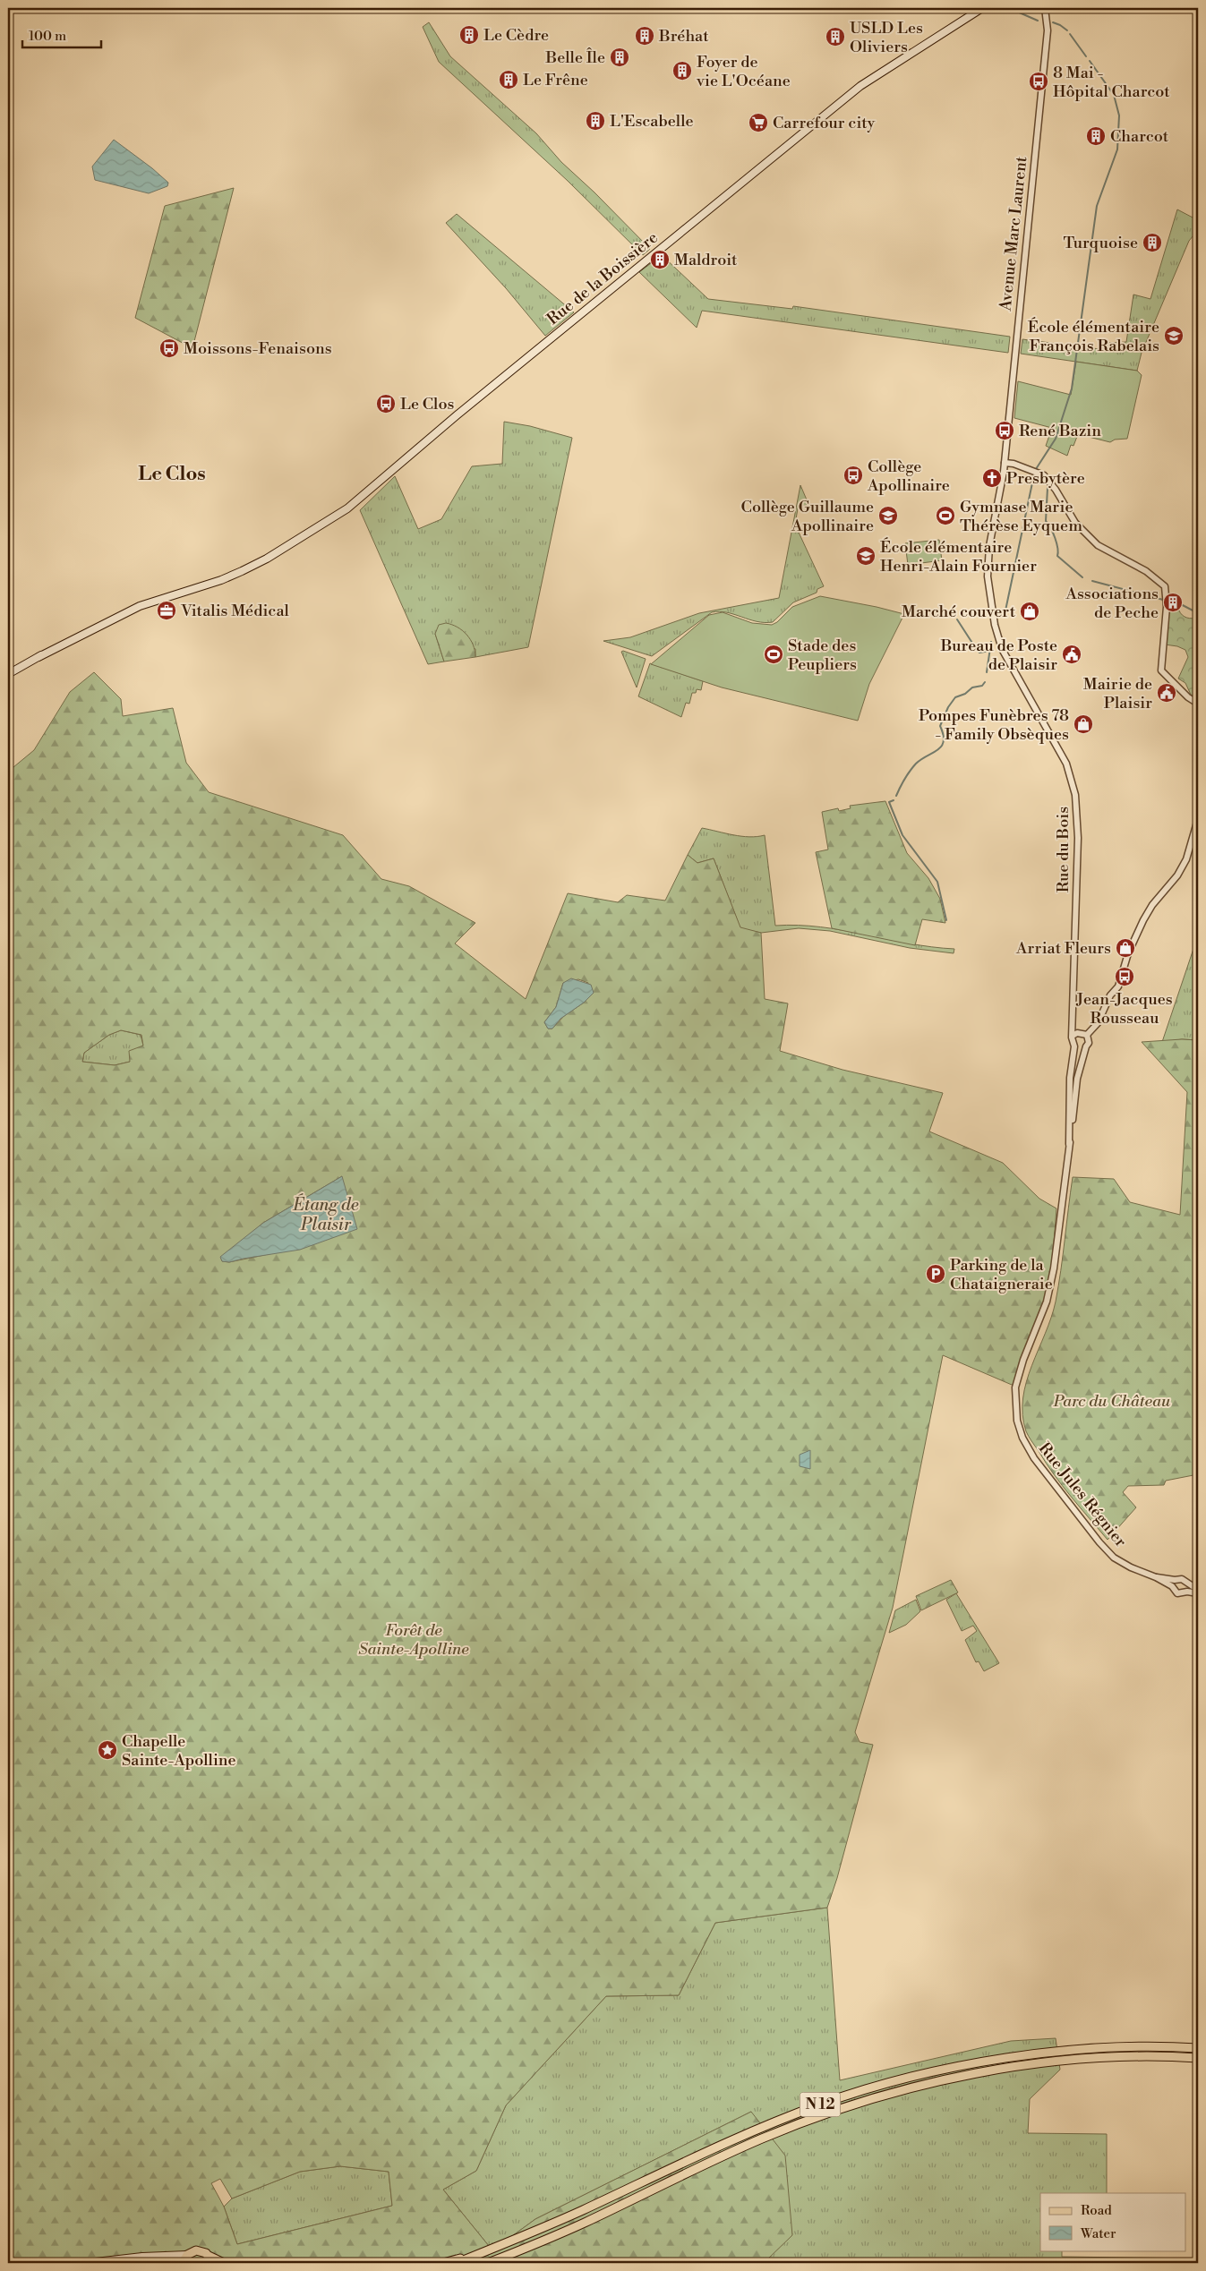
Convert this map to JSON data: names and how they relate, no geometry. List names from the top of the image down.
{
  "streets": {
    "main road": ["Rue de la Boissière", "N 12"],
    "street": ["Avenue Marc Laurent", "Rue du Bois", "Rue Jules Régnier"]
  },
  "crossings": [
    ["Avenue Marc Laurent", "Rue du Bois"],
    ["Rue du Bois", "Rue Jules Régnier"]
  ],
  "districts": ["Le Clos"],
  "water": ["Étang de Plaisir"],
  "parks": ["Parc du Château", "Forêt de Sainte-Apolline"],
  "places": {
    "building": [
      "Le Cèdre",
      "Bréhat",
      "USLD Les Oliviers",
      "Belle Île",
      "Foyer de vie L'Océane",
      "Le Frêne",
      "L'Escabelle",
      "Charcot",
      "Turquoise",
      "Maldroit",
      "Associations de Peche"
    ],
    "bus stop": [
      "8 Mai - Hôpital Charcot",
      "Moissons-Fenaisons",
      "Le Clos",
      "René Bazin",
      "Collège Apollinaire",
      "Jean-Jacques Rousseau"
    ],
    "supermarket": ["Carrefour city"],
    "school or university": ["École élémentaire François Rabelais", "Collège Guillaume Apollinaire", "École élémentaire Henri-Alain Fournier"],
    "church": ["Presbytère"],
    "sports": ["Gymnase Marie Thérèse Eyquem", "Stade des Peupliers"],
    "office": ["Vitalis Médical"],
    "shop": ["Marché couvert", "Pompes Funèbres 78 - Family Obsèques", "Arriat Fleurs"],
    "public building": ["Bureau de Poste de Plaisir", "Mairie de Plaisir"],
    "parking": ["Parking de la Chataigneraie"],
    "place": ["Chapelle Sainte-Apolline"]
  },
  "legend": ["Road", "Water"],
  "scale_bar": "100 m"
}
